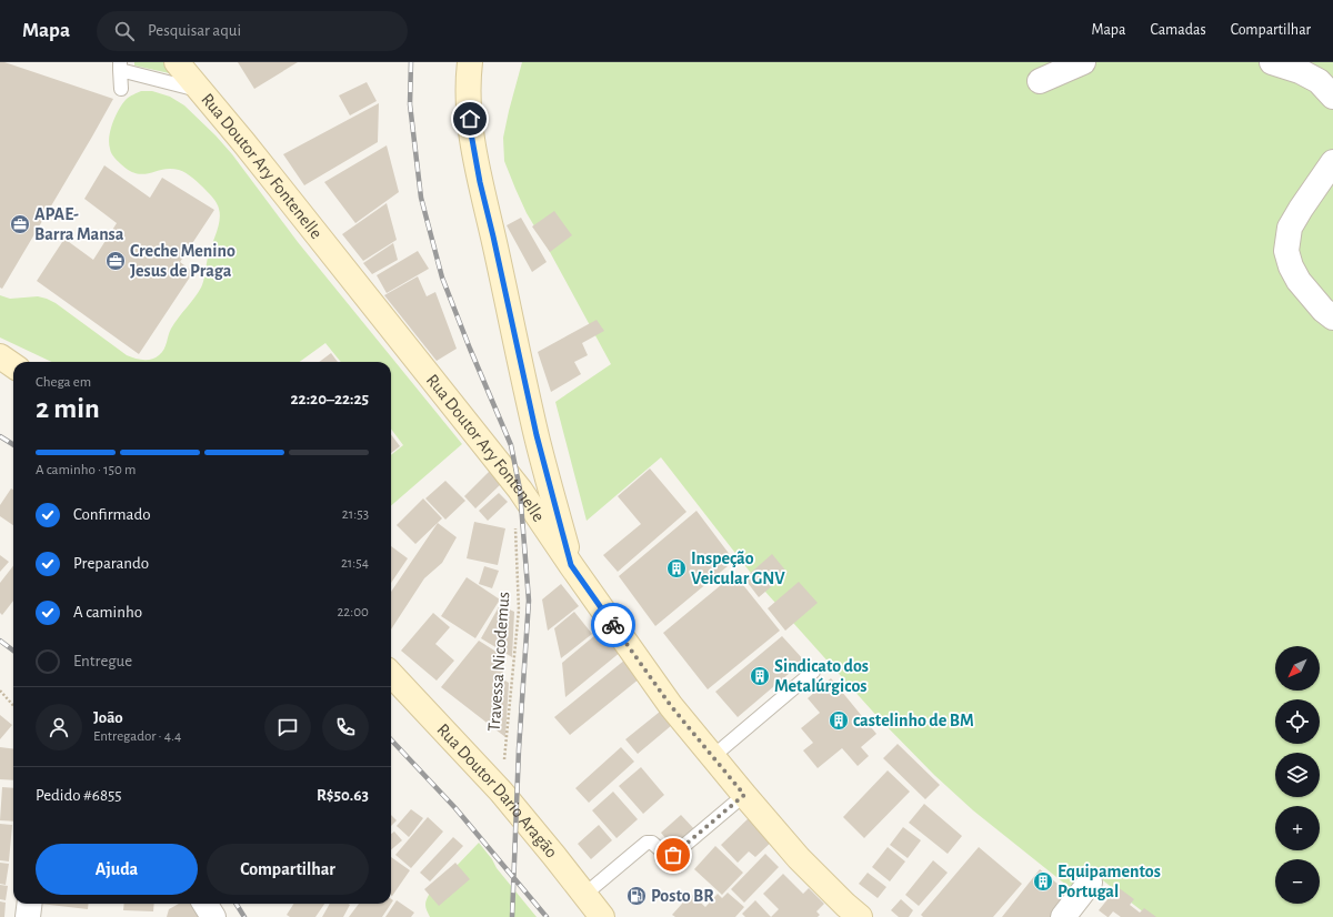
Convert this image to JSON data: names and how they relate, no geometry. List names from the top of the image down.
{
  "streets": {
    "main road": ["Rua Doutor Ary Fontenelle", "Rua Doutor Dario Aragão"],
    "path": ["Travessa Nicodemus"]
  },
  "crossings": [
    ["Travessa Nicodemus", "Rua Doutor Dario Aragão"]
  ],
  "places": {
    "office": ["APAE- Barra Mansa", "Creche Menino Jesus de Praga"],
    "building": [
      "Inspeção Veicular GNV",
      "Sindicato dos Metalúrgicos",
      "castelinho de BM",
      "Equipamentos Portugal"
    ],
    "fuel station": ["Posto BR"]
  },
  "north": "bottom left",
  "page": {
    "header": "Mapa",
    "search": "Pesquisar aqui",
    "nav": ["Mapa", "Camadas", "Compartilhar"],
    "heading": ["2 min", "Chega em", "22:20–22:25"],
    "panel": [
      "João",
      "Entregador · 4.4",
      "Pedido #6855",
      "R$50.63"
    ],
    "bar": "A caminho · 150 m",
    "list": [
      ["Confirmado", "21:53"],
      ["Preparando", "21:54"],
      ["A caminho", "22:00"],
      "Entregue"
    ],
    "map_buttons": ["+", "−"],
    "buttons": ["Ajuda", "Compartilhar"]
  }
}
